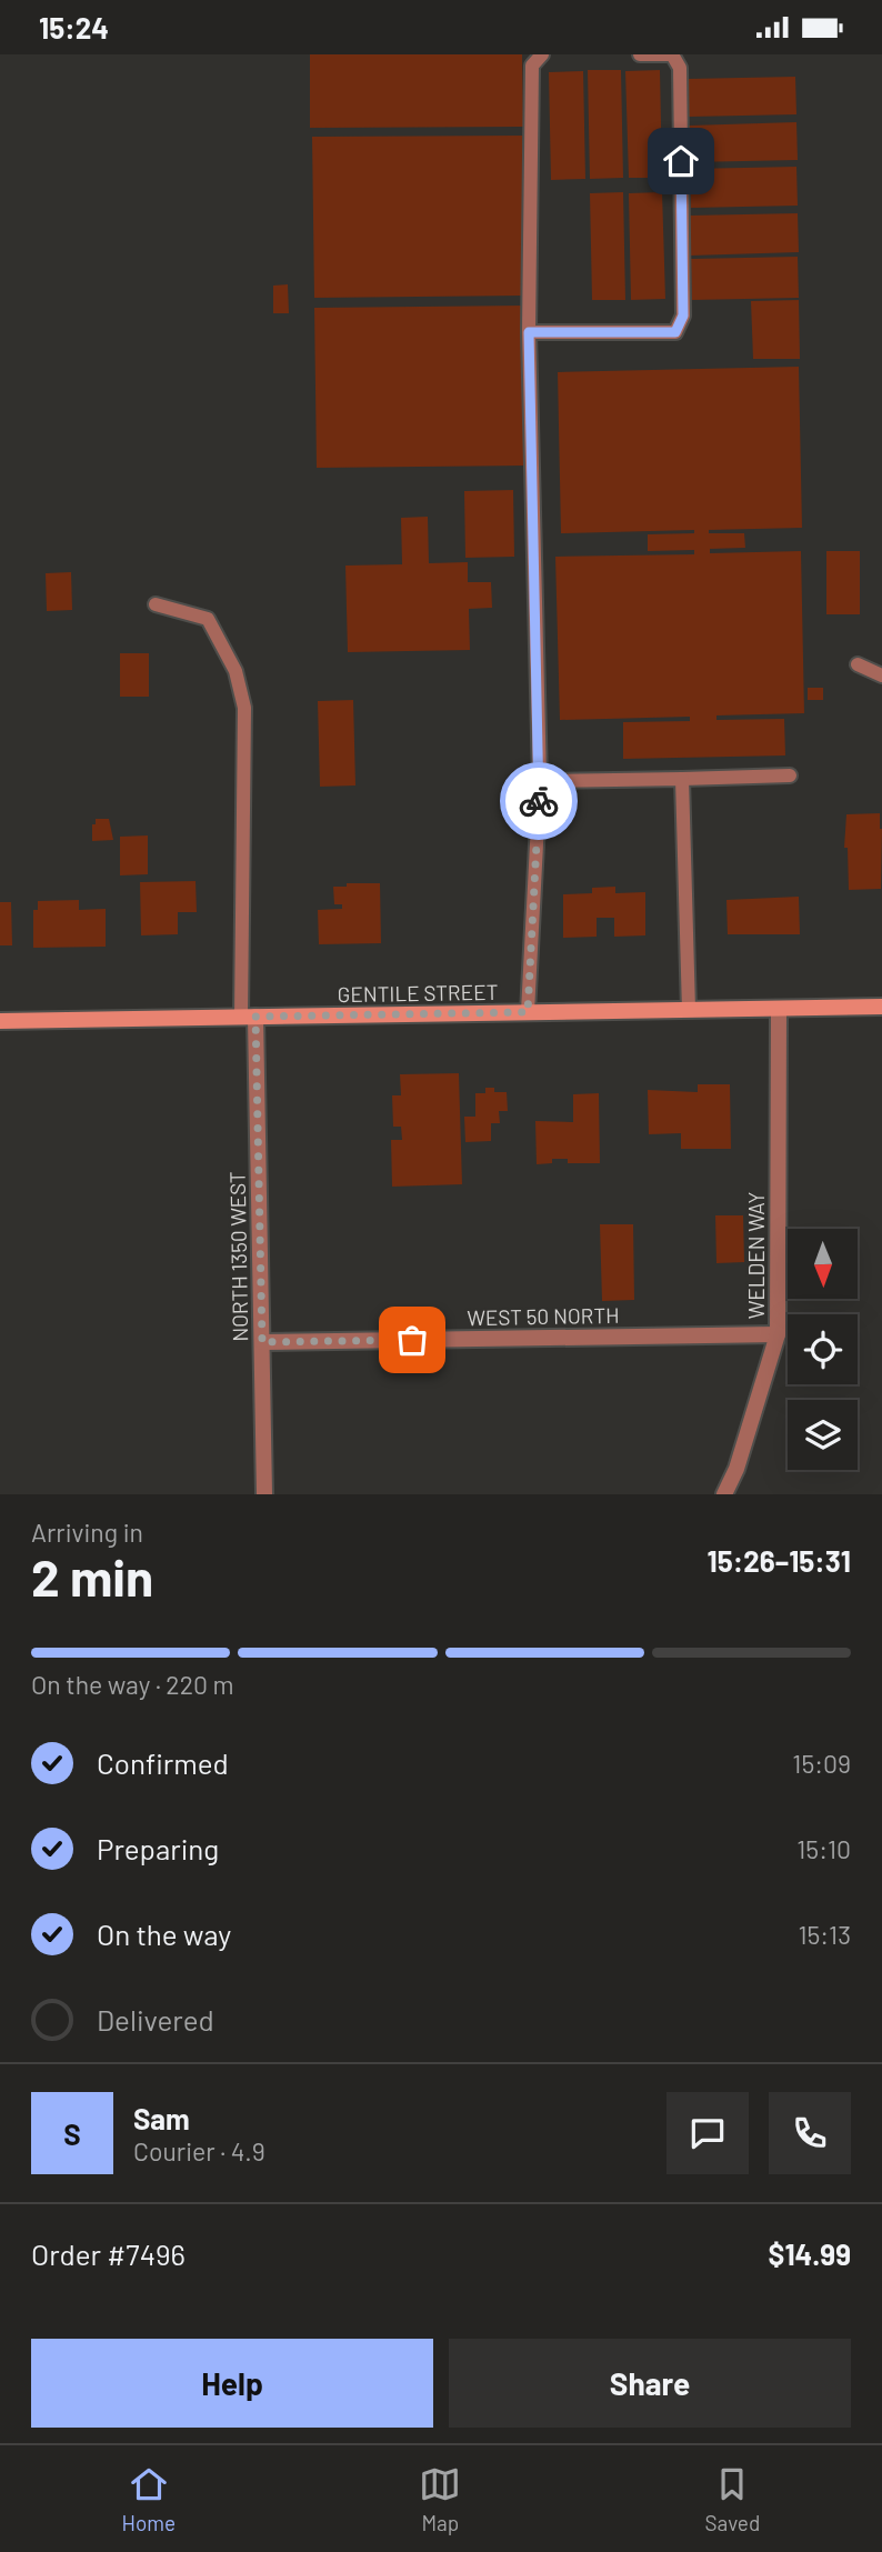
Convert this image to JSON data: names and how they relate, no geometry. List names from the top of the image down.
{
  "streets": {
    "main road": ["GENTILE STREET"],
    "street": ["WELDEN WAY", "NORTH 1350 WEST", "WEST 50 NORTH"]
  },
  "crossings": [
    ["GENTILE STREET", "WELDEN WAY"],
    ["GENTILE STREET", "NORTH 1350 WEST"],
    ["WELDEN WAY", "WEST 50 NORTH"],
    ["NORTH 1350 WEST", "WEST 50 NORTH"]
  ],
  "north": "bottom",
  "page": {
    "status": "15:24",
    "heading": ["2 min", "Arriving in", "15:26–15:31"],
    "panel": [
      "Sam",
      "Courier · 4.9",
      "Order #7496",
      "$14.99"
    ],
    "bar": "On the way · 220 m",
    "list": [
      ["Confirmed", "15:09"],
      ["Preparing", "15:10"],
      ["On the way", "15:13"],
      "Delivered"
    ],
    "round": "S",
    "buttons": ["Help", "Share"],
    "tabs": ["Home", "Map", "Saved"]
  }
}
